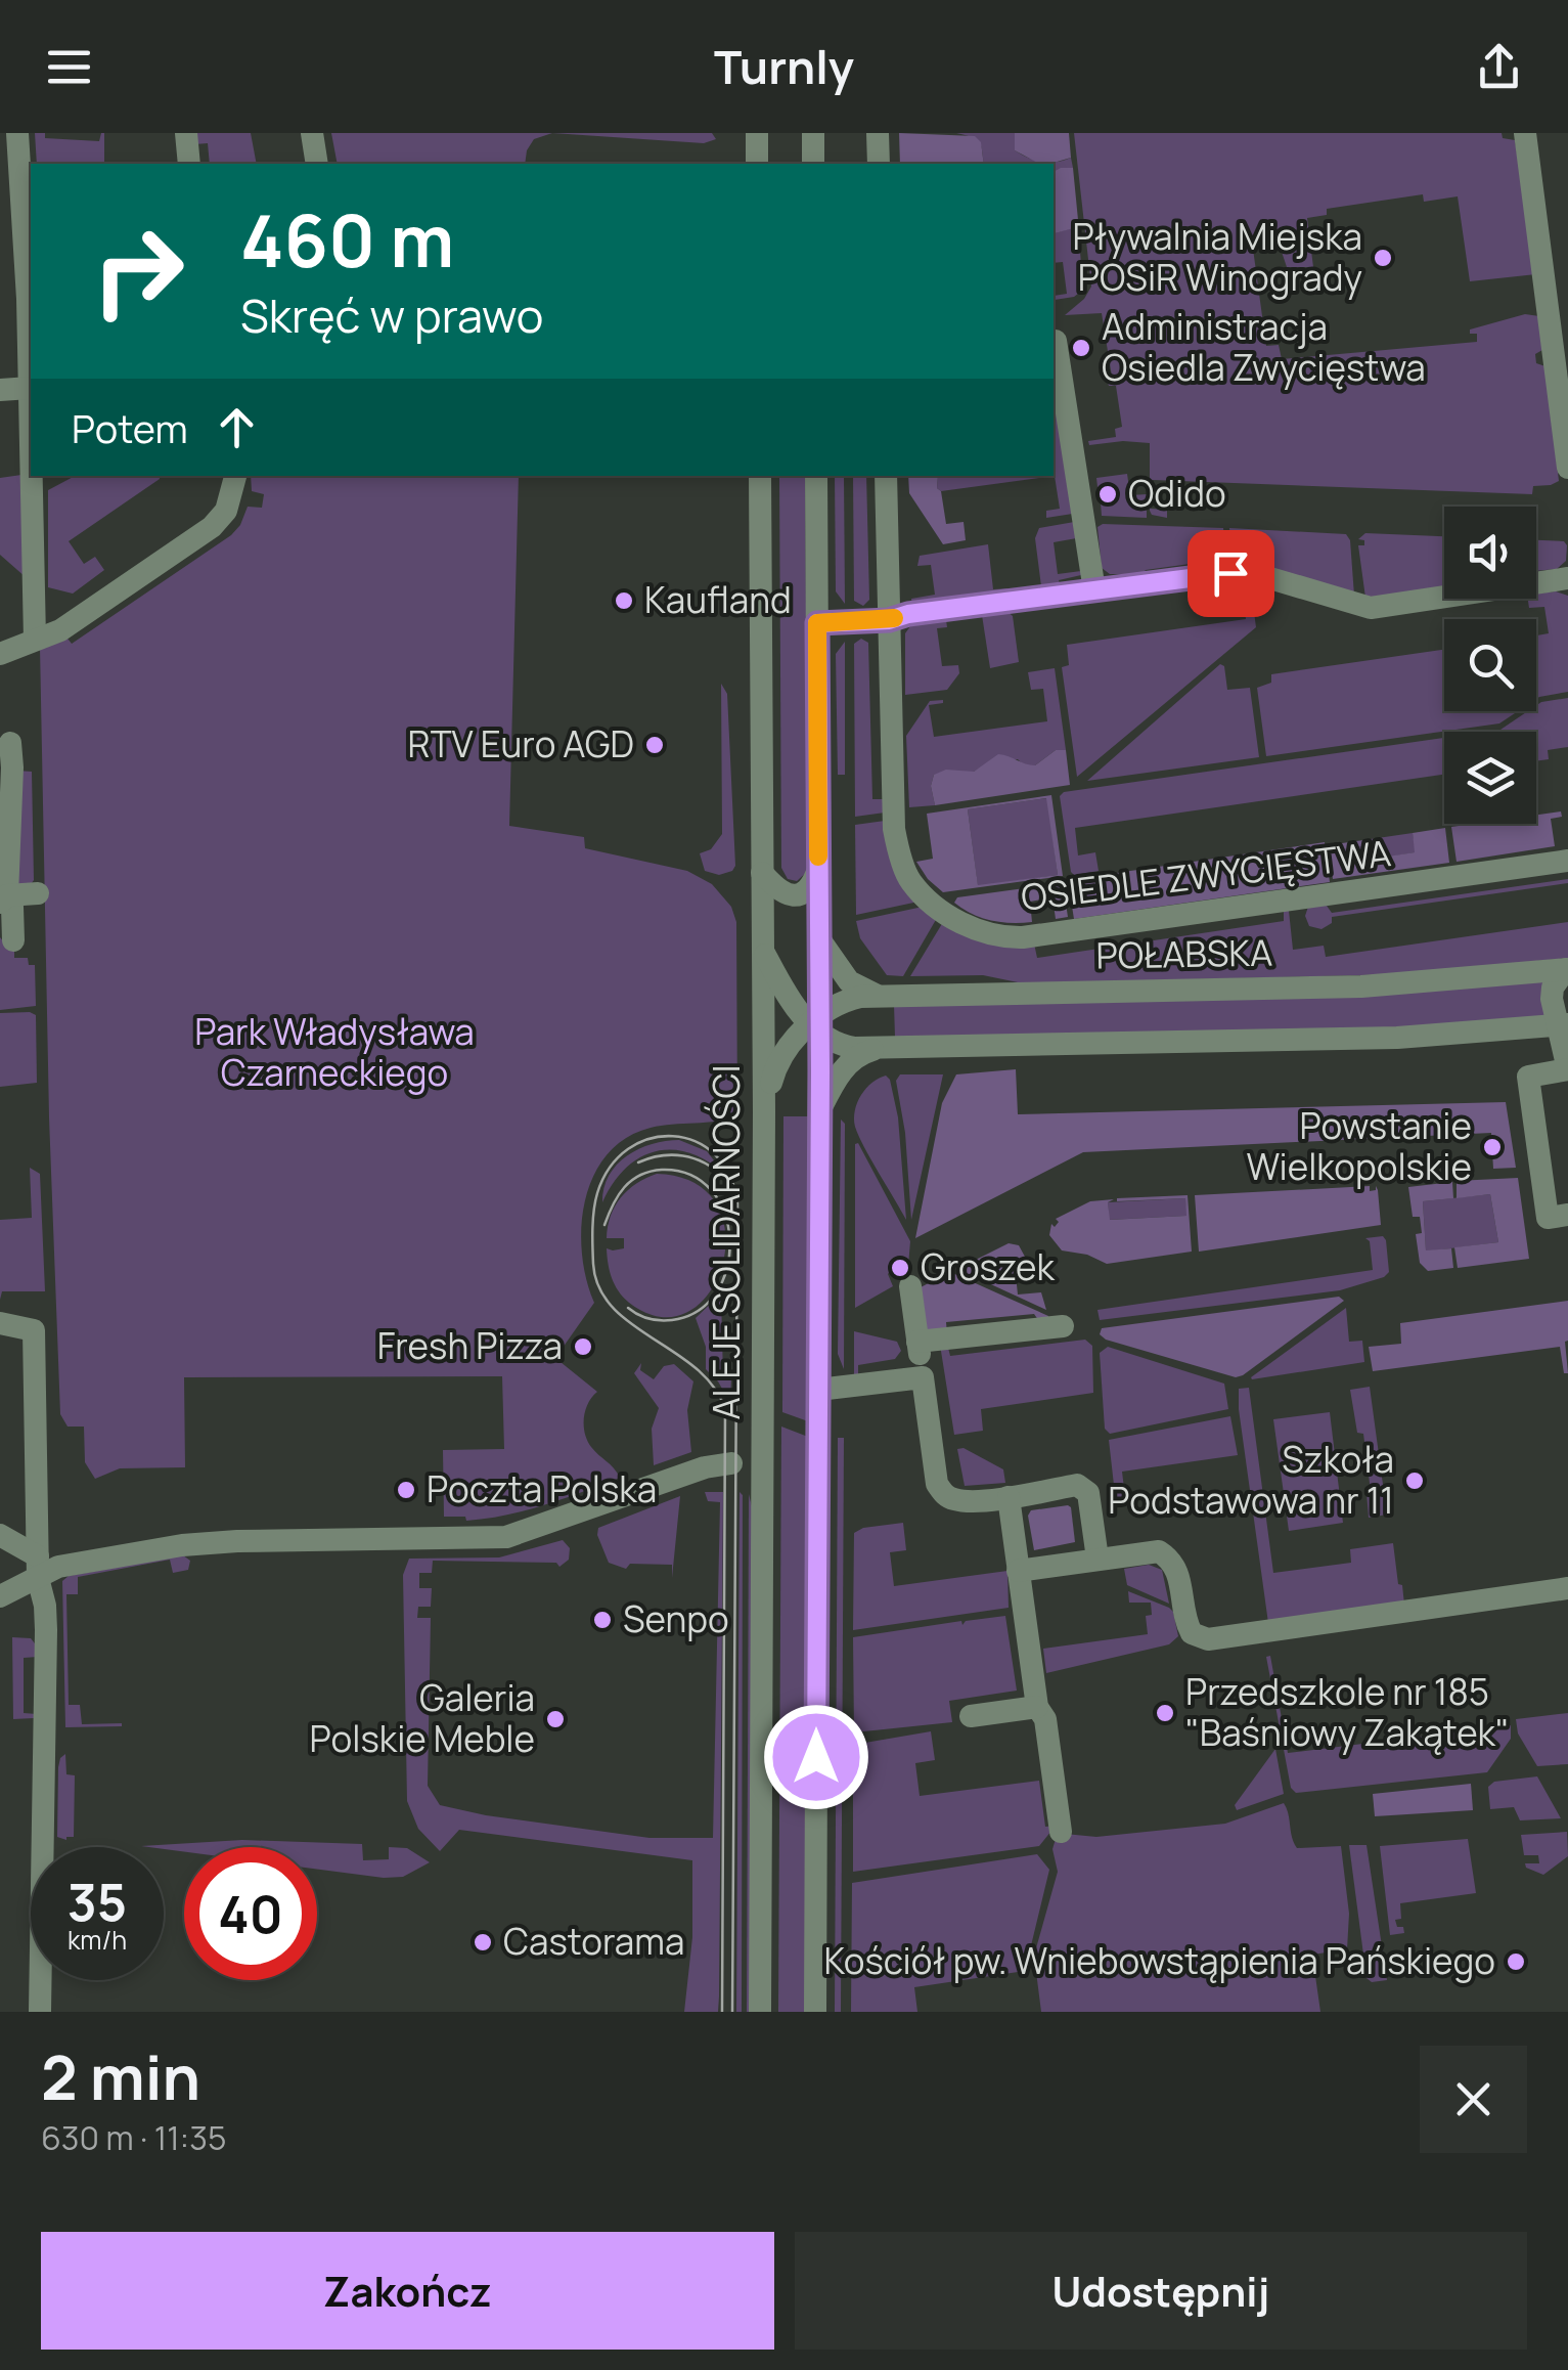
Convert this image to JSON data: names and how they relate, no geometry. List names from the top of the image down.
{
  "streets": {
    "street": ["OSIEDLE ZWYCIĘSTWA", "POŁABSKA", "ALEJE SOLIDARNOŚCI"]
  },
  "crossings": [
    ["POŁABSKA", "ALEJE SOLIDARNOŚCI"]
  ],
  "parks": ["Park Władysława Czarneckiego"],
  "places": [
    "Pływalnia Miejska POSiR Winogrady",
    "Administracja Osiedla Zwycięstwa",
    "Odido",
    "Kaufland",
    "RTV Euro AGD",
    "Powstanie Wielkopolskie",
    "Groszek",
    "Fresh Pizza",
    "Szkoła Podstawowa nr 11",
    "Poczta Polska",
    "Senpo",
    "Przedszkole nr 185 \"Baśniowy Zakątek\"",
    "Galeria Polskie Meble",
    "Castorama",
    "Kościół pw. Wniebowstąpienia Pańskiego"
  ],
  "page": {
    "header": "Turnly",
    "turn": ["460 m", "Skręć w prawo"],
    "then": "Potem",
    "speed": "35 km/h",
    "limit": "40",
    "heading": ["2 min", "630 m · 11:35"],
    "buttons": ["Zakończ", "Udostępnij"]
  }
}
